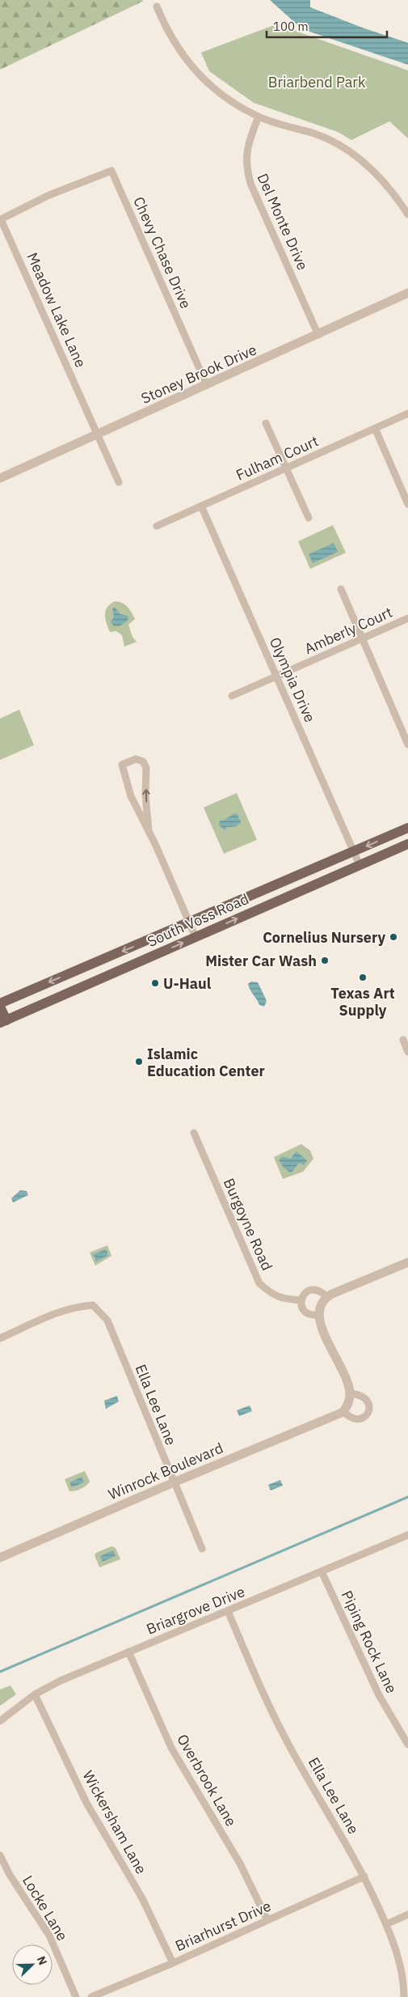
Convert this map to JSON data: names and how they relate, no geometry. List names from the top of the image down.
{
  "streets": {
    "main road": ["South Voss Road"],
    "street": [
      "Del Monte Drive",
      "Chevy Chase Drive",
      "Meadow Lake Lane",
      "Stoney Brook Drive",
      "Fulham Court",
      "Amberly Court",
      "Olympia Drive",
      "Burgoyne Road",
      "Ella Lee Lane",
      "Winrock Boulevard",
      "Briargrove Drive",
      "Piping Rock Lane",
      "Overbrook Lane",
      "Wickersham Lane",
      "Locke Lane",
      "Briarhurst Drive"
    ]
  },
  "crossings": [
    ["Del Monte Drive", "Stoney Brook Drive"],
    ["Chevy Chase Drive", "Meadow Lake Lane"],
    ["Chevy Chase Drive", "Stoney Brook Drive"],
    ["Meadow Lake Lane", "Stoney Brook Drive"],
    ["Fulham Court", "Olympia Drive"],
    ["Amberly Court", "Olympia Drive"],
    ["Olympia Drive", "South Voss Road"],
    ["Ella Lee Lane", "Winrock Boulevard"],
    ["Ella Lee Lane", "Briargrove Drive"],
    ["Ella Lee Lane", "Briarhurst Drive"],
    ["Briargrove Drive", "Piping Rock Lane"],
    ["Briargrove Drive", "Overbrook Lane"],
    ["Briargrove Drive", "Wickersham Lane"],
    ["Overbrook Lane", "Briarhurst Drive"],
    ["Wickersham Lane", "Briarhurst Drive"]
  ],
  "parks": ["Briarbend Park"],
  "places": [
    "Cornelius Nursery",
    "Mister Car Wash",
    "Texas Art Supply",
    "U-Haul",
    "Islamic Education Center"
  ],
  "scale_bar": "100 m",
  "north": "top right"
}
